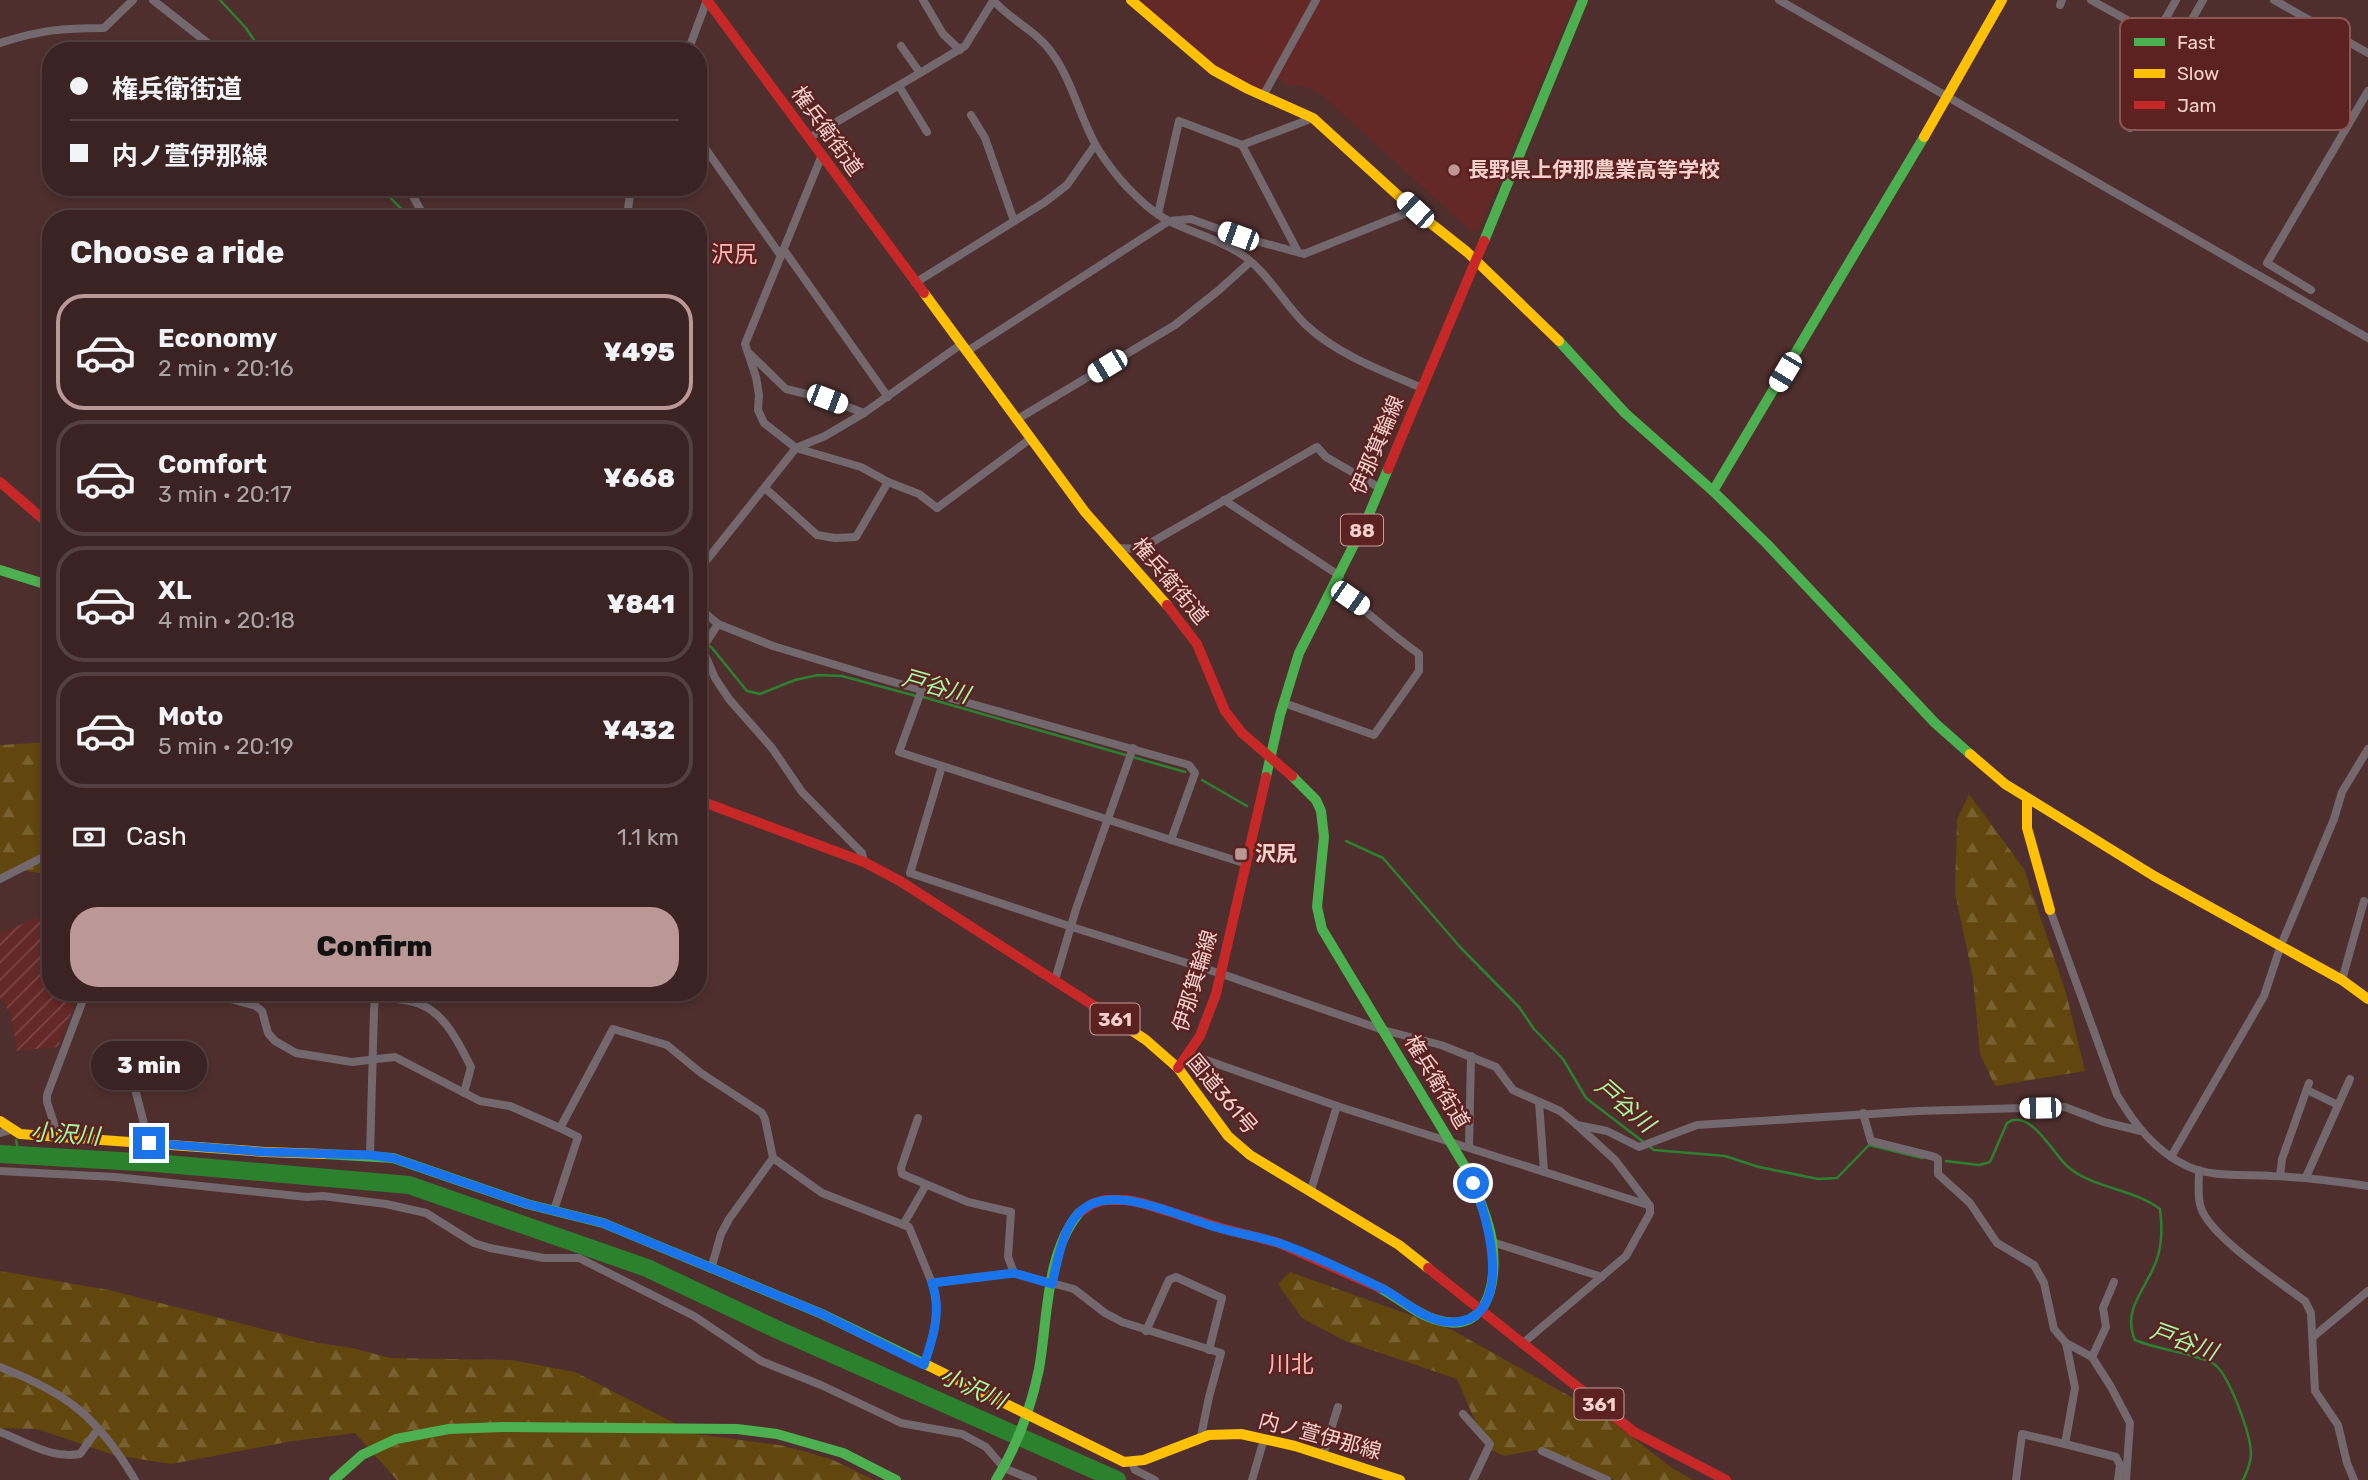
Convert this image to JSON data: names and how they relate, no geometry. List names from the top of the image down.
{
  "streets": {
    "main road": [
      "権兵衛街道",
      "伊那箕輪線",
      "88",
      "361",
      "国道361号",
      "内ノ萱伊那線"
    ]
  },
  "crossings": [
    ["権兵衛街道", "伊那箕輪線"],
    ["権兵衛街道", "国道361号"],
    ["伊那箕輪線", "国道361号"]
  ],
  "districts": ["沢尻", "川北"],
  "water": ["戸谷川", "小沢川"],
  "places": {
    "other": ["長野県上伊那農業高等学校"],
    "transit": ["沢尻"]
  },
  "legend": ["Fast", "Slow", "Jam"],
  "page": {
    "banner": ["権兵衛街道", "内ノ萱伊那線"],
    "heading": "Choose a ride",
    "list": [
      {
        "name": "Economy",
        "note": "2 min · 20:16",
        "value": "¥495"
      },
      {
        "name": "Comfort",
        "note": "3 min · 20:17",
        "value": "¥668"
      },
      {
        "name": "XL",
        "note": "4 min · 20:18",
        "value": "¥841"
      },
      {
        "name": "Moto",
        "note": "5 min · 20:19",
        "value": "¥432"
      }
    ],
    "pay": ["Cash", "1.1 km"],
    "buttons": "Confirm",
    "bubble": "3 min"
  }
}
